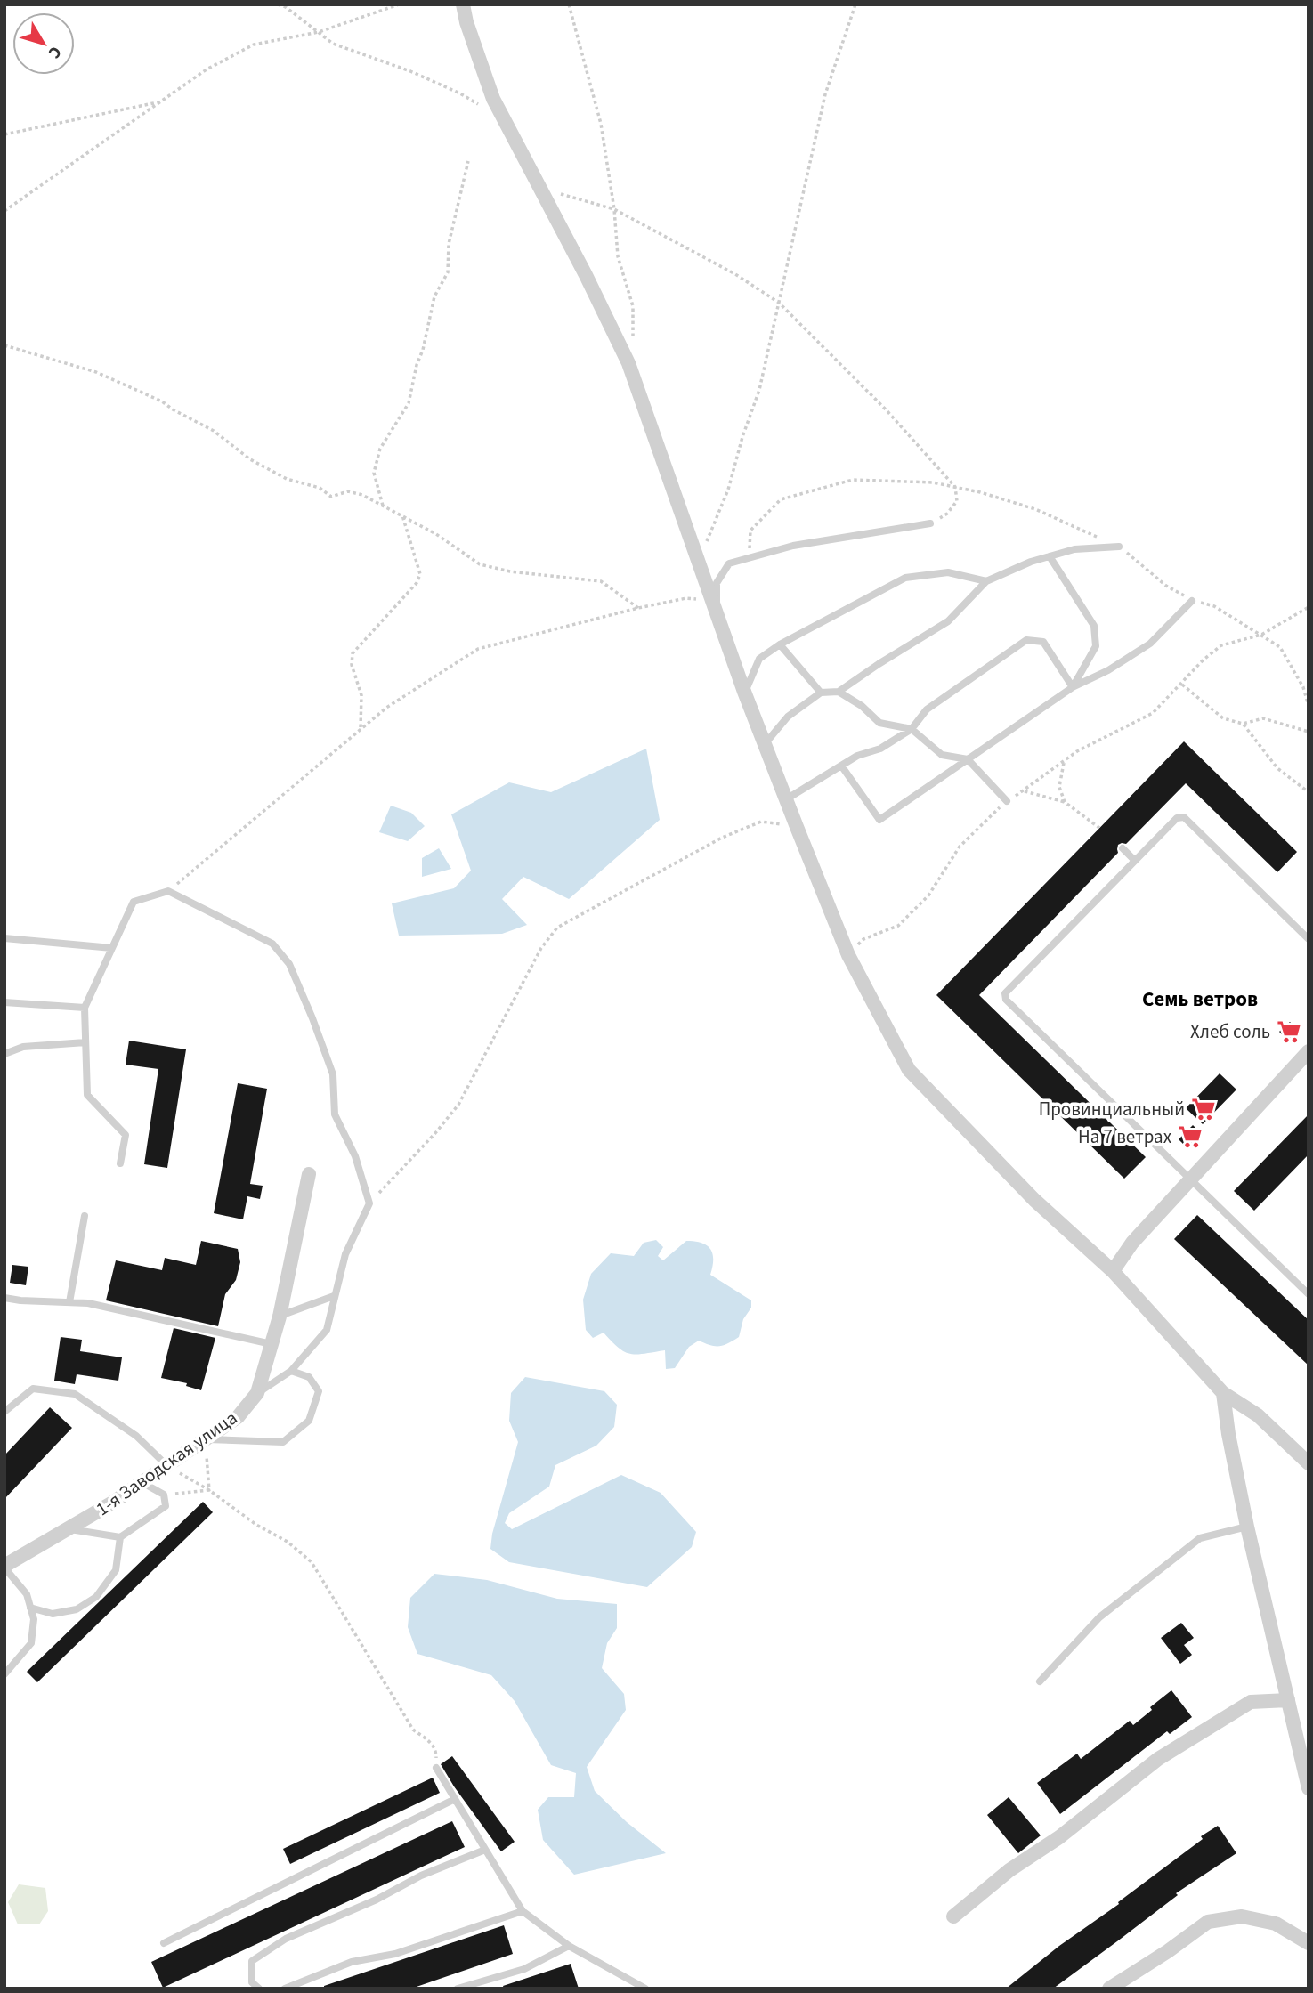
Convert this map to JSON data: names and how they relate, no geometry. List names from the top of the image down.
{
  "streets": {
    "street": ["1-я Заводская улица"]
  },
  "districts": ["Семь ветров"],
  "places": {
    "supermarket": ["Хлеб соль", "Провинциальный", "На 7 ветрах"]
  },
  "north": "bottom right"
}
